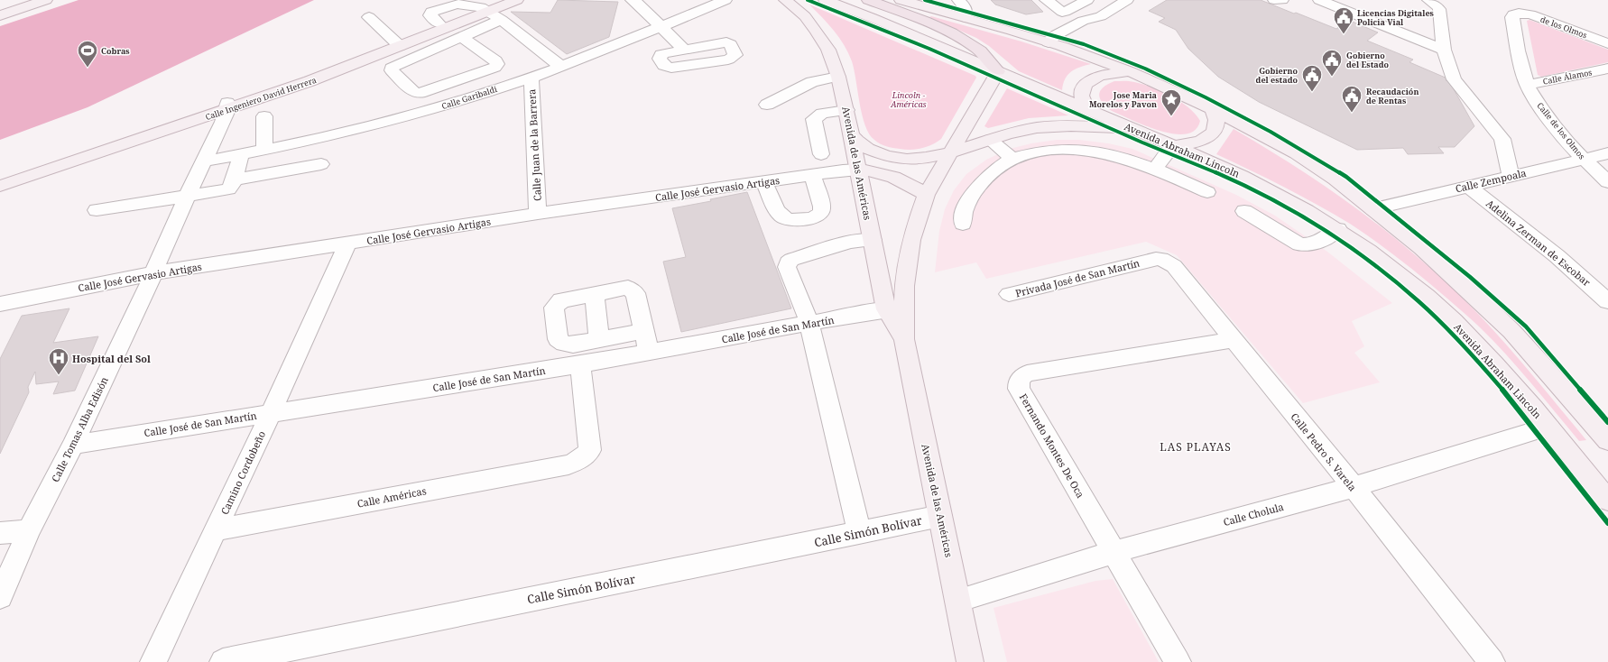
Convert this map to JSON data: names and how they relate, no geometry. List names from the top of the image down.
{
  "streets": {
    "main road": ["Calle Ingeniero David Herrera", "Avenida Abraham Lincoln", "Avenida de las Américas"],
    "street": [
      "de los Olmos",
      "Calle Álamos",
      "Calle Garibaldi",
      "Calle de los Olmos",
      "Calle Juan de la Barrera",
      "Calle Zempoala",
      "Calle José Gervasio Artigas",
      "Adelina Zerman de Escobar",
      "Privada José de San Martín",
      "Calle José de San Martín",
      "Calle Tomas Alba Edisón",
      "Fernando Montes De Oca",
      "Calle Pedro S. Varela",
      "Camino Cordobeño",
      "Calle Américas",
      "Calle Cholula",
      "Calle Simón Bolívar"
    ]
  },
  "crossings": [
    ["de los Olmos", "Calle de los Olmos"],
    ["Calle Álamos", "Calle de los Olmos"],
    ["Calle Garibaldi", "Calle Juan de la Barrera"],
    ["Calle Garibaldi", "Calle Tomas Alba Edisón"],
    ["Calle Ingeniero David Herrera", "Calle Tomas Alba Edisón"],
    ["Calle de los Olmos", "Calle Zempoala"],
    ["Calle Juan de la Barrera", "Calle José Gervasio Artigas"],
    ["Avenida Abraham Lincoln", "Avenida de las Américas"],
    ["Avenida Abraham Lincoln", "Calle Cholula"],
    ["Avenida de las Américas", "Calle José Gervasio Artigas"],
    ["Avenida de las Américas", "Calle José de San Martín"],
    ["Avenida de las Américas", "Calle Cholula"],
    ["Avenida de las Américas", "Calle Simón Bolívar"],
    ["Calle Zempoala", "Adelina Zerman de Escobar"],
    ["Calle José Gervasio Artigas", "Calle Tomas Alba Edisón"],
    ["Calle José Gervasio Artigas", "Camino Cordobeño"],
    ["Privada José de San Martín", "Calle Pedro S. Varela"],
    ["Calle José de San Martín", "Calle Tomas Alba Edisón"],
    ["Calle José de San Martín", "Camino Cordobeño"],
    ["Calle José de San Martín", "Calle Américas"],
    ["Fernando Montes De Oca", "Calle Pedro S. Varela"],
    ["Fernando Montes De Oca", "Calle Cholula"],
    ["Calle Pedro S. Varela", "Calle Cholula"],
    ["Camino Cordobeño", "Calle Américas"]
  ],
  "districts": ["LAS PLAYAS"],
  "parks": ["Lincoln - Américas"],
  "places": {
    "public building": [
      "Licencias Digitales Policia Vial",
      "Gobierno del Estado",
      "Gobierno del estado",
      "Recaudación de Rentas"
    ],
    "sports": ["Cobras"],
    "place": ["Jose Maria Morelos y Pavon"],
    "hospital": ["Hospital del Sol"]
  }
}
